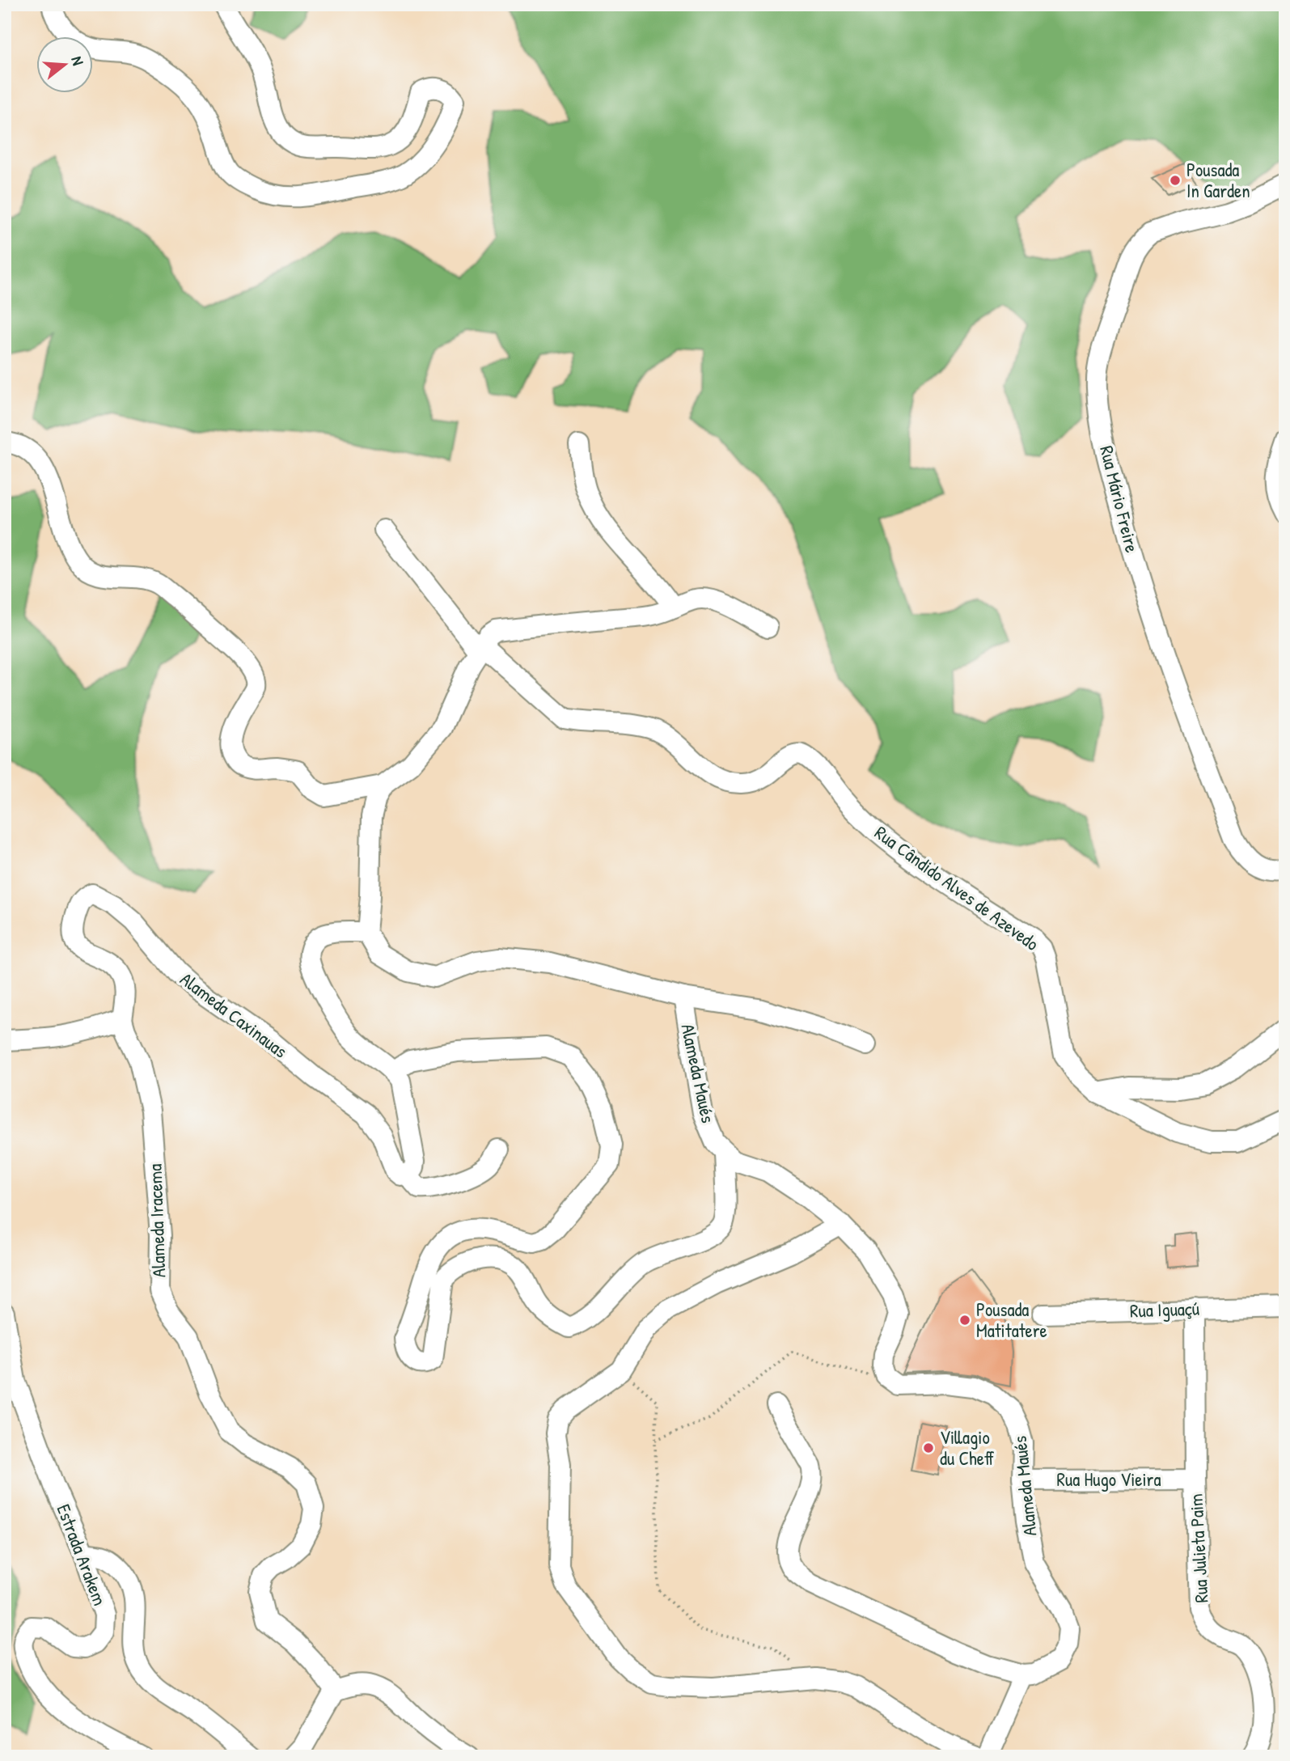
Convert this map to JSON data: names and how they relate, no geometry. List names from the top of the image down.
{
  "streets": {
    "street": [
      "Rua Mário Freire",
      "Rua Cândido Alves de Azevedo",
      "Alameda Caxinauas",
      "Alameda Maués",
      "Alameda Iracema",
      "Rua Iguaçú",
      "Rua Hugo Vieira",
      "Rua Julieta Paim",
      "Estrada Arakem"
    ]
  },
  "crossings": [
    ["Alameda Caxinauas", "Alameda Iracema"],
    ["Alameda Maués", "Rua Hugo Vieira"],
    ["Rua Iguaçú", "Rua Julieta Paim"],
    ["Rua Hugo Vieira", "Rua Julieta Paim"]
  ],
  "places": ["Pousada In Garden", "Pousada Matitatere", "Villagio du Cheff"],
  "north": "right"
}
